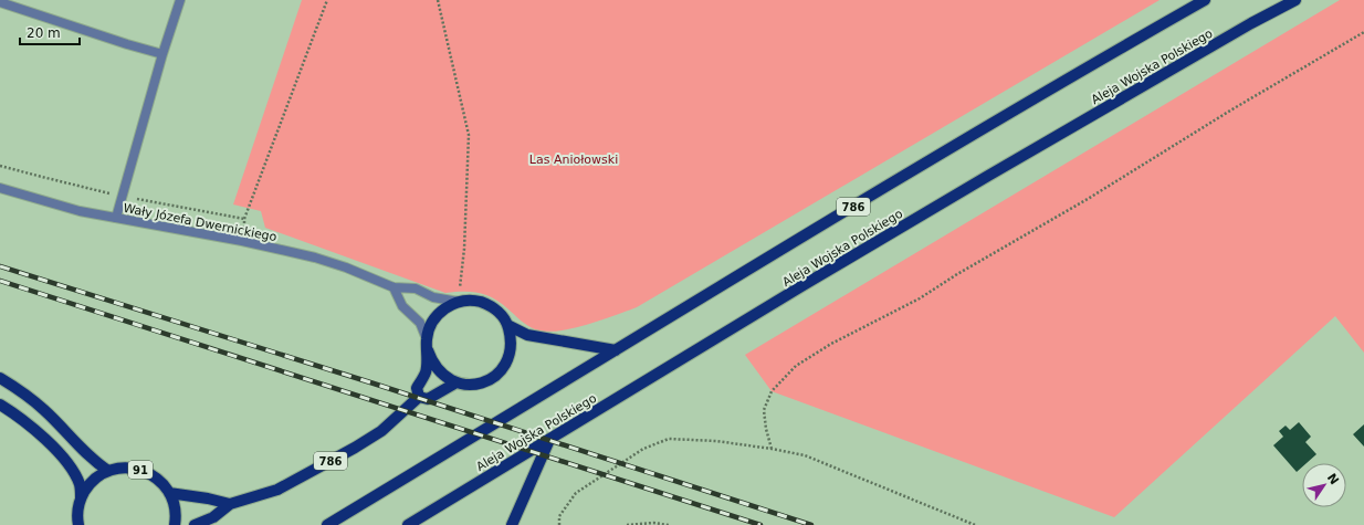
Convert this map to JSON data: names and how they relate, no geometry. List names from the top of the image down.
{
  "streets": {
    "main road": ["Aleja Wojska Polskiego", "786", "91"],
    "street": ["Wały Józefa Dwernickiego"]
  },
  "parks": ["Las Aniołowski"],
  "scale_bar": "20 m",
  "north": "top right"
}
